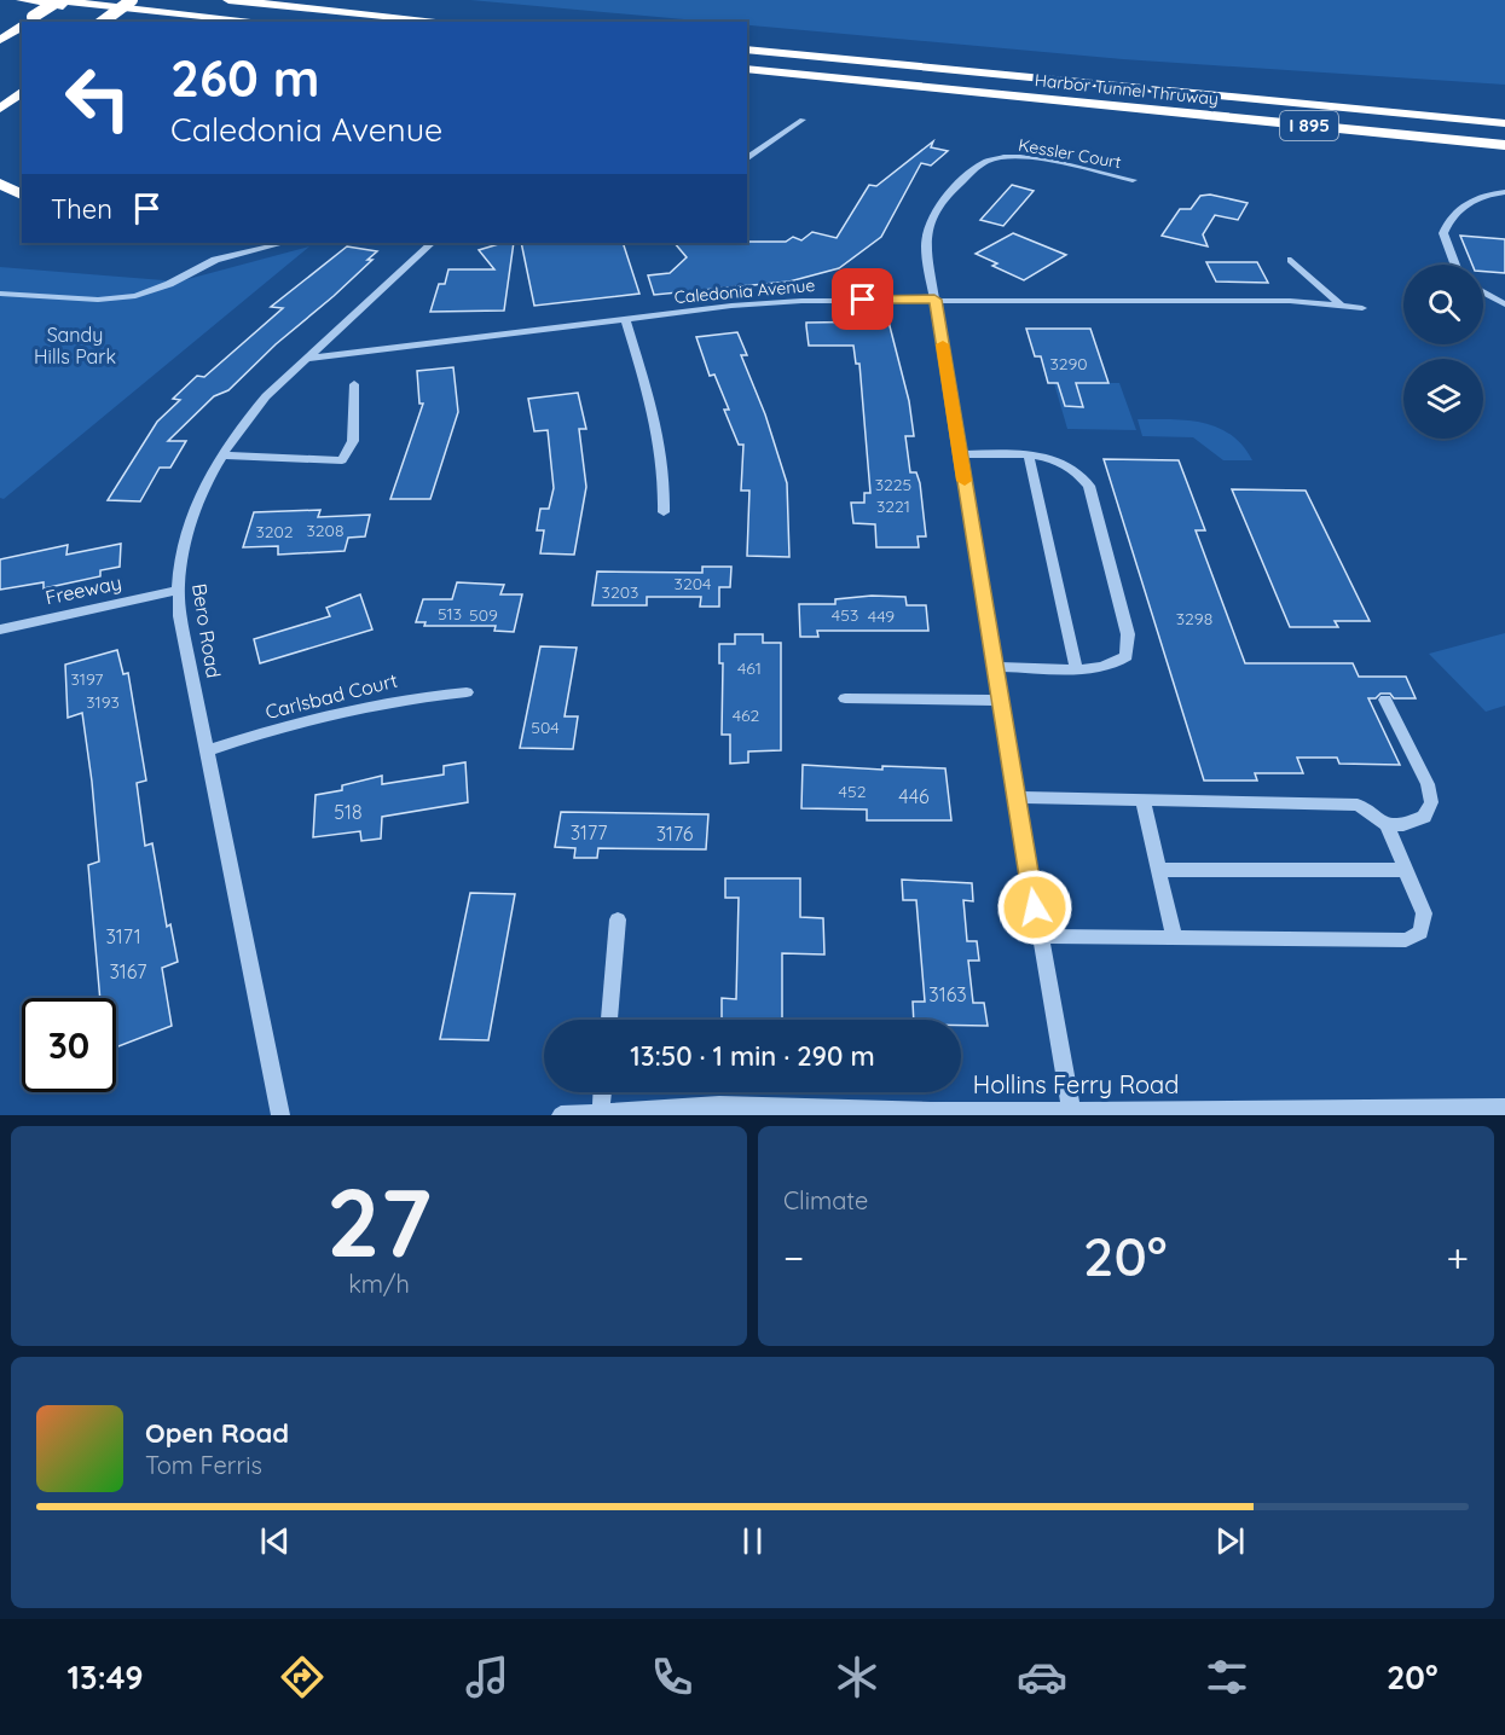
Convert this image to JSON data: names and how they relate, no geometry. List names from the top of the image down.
{
  "streets": {
    "highway": ["Harbor Tunnel Thruway", "I 895"],
    "street": [
      "Kessler Court",
      "Caledonia Avenue",
      "Freeway",
      "Bero Road",
      "Carlsbad Court",
      "Hollins Ferry Road"
    ]
  },
  "crossings": [
    ["Kessler Court", "Caledonia Avenue"],
    ["Caledonia Avenue", "Bero Road"],
    ["Freeway", "Bero Road"],
    ["Bero Road", "Carlsbad Court"]
  ],
  "parks": ["Sandy Hills Park"],
  "house_numbers": [
    "3290",
    "3225",
    "3221",
    "3208",
    "3202",
    "3204",
    "3203",
    "513",
    "509",
    "453",
    "449",
    "3298",
    "461",
    "3197",
    "3193",
    "462",
    "504",
    "452",
    "446",
    "518",
    "3177",
    "3176",
    "3171",
    "3167",
    "3163"
  ],
  "page": {
    "turn": ["260 m", "Caledonia Avenue"],
    "then": "Then",
    "limit": "30",
    "trip": "13:50 · 1 min · 290 m",
    "tile": [
      ["27", "km/h"],
      "Climate"
    ],
    "heat": ["−", "20°", "+"],
    "song": ["Open Road", "Tom Ferris"],
    "tabs": ["13:49", "20°"]
  }
}
